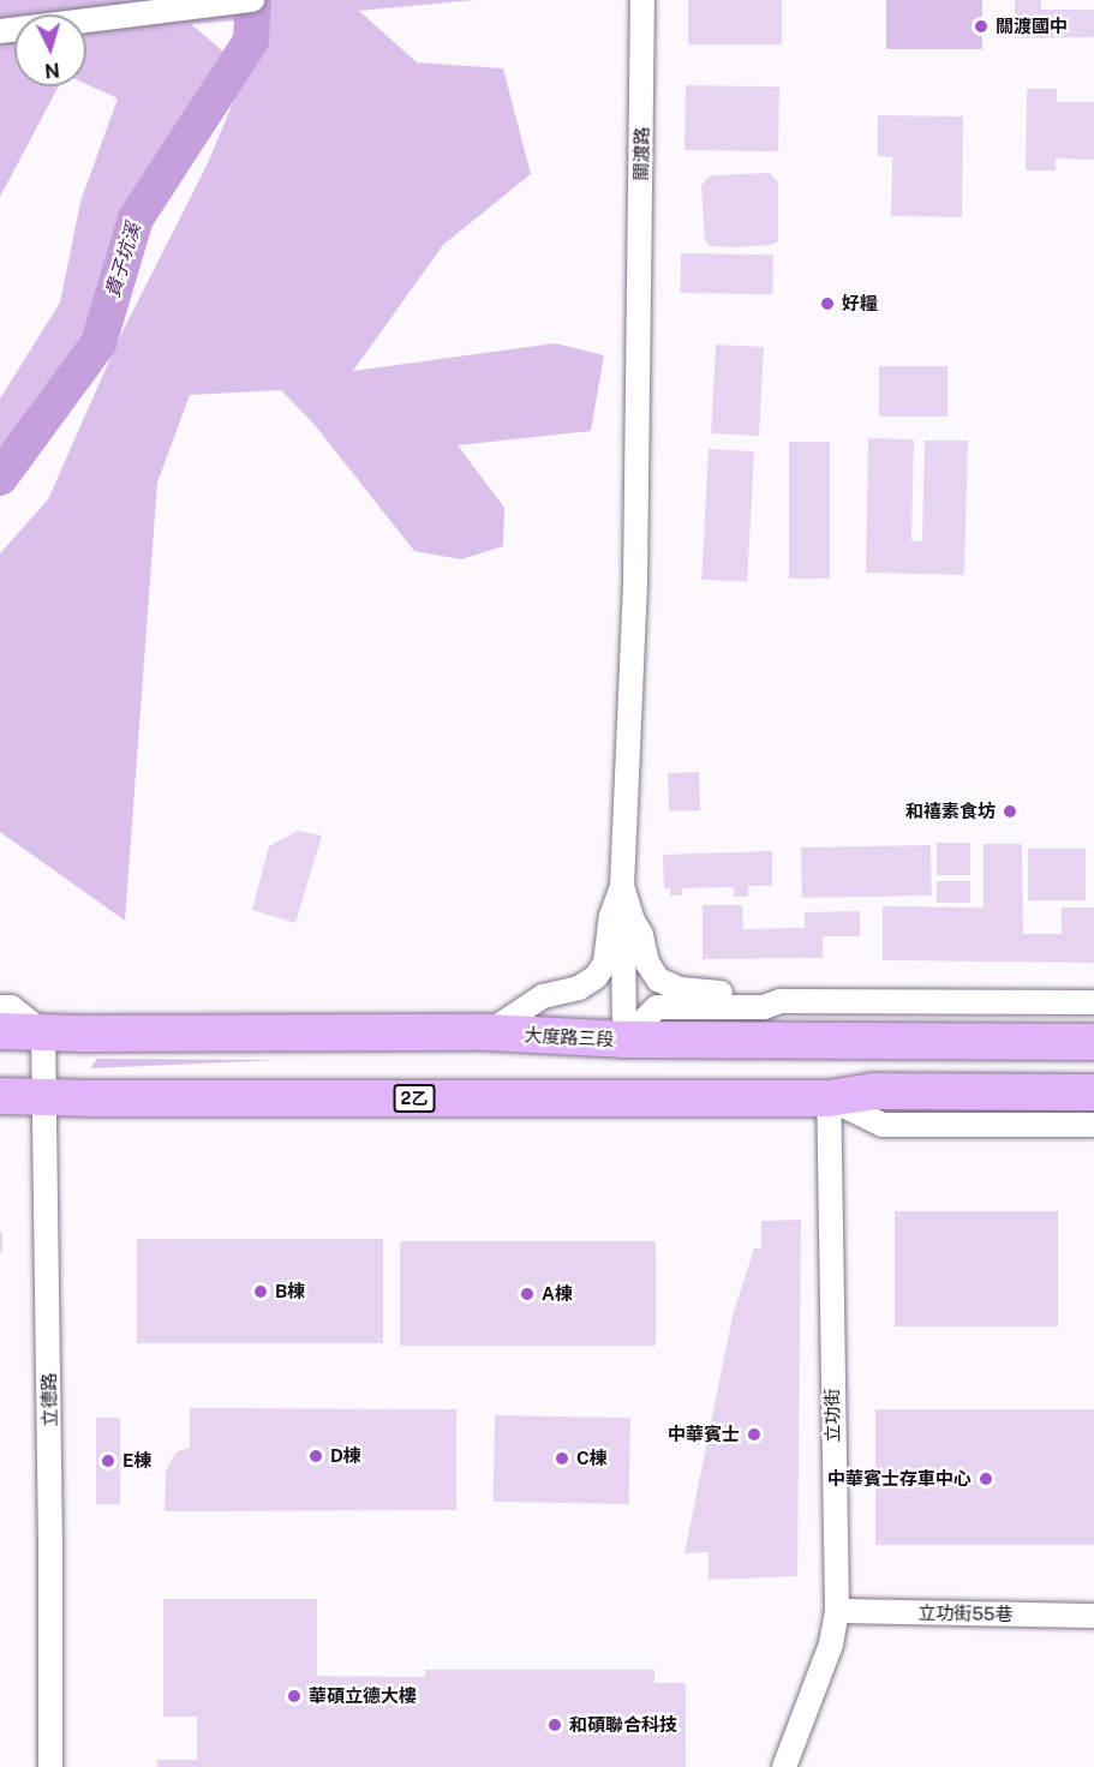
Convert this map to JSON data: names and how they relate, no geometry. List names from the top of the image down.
{
  "streets": {
    "main road": ["大度路三段", "2乙"],
    "street": [
      "關渡路",
      "立德路",
      "立功街",
      "立功街55巷"
    ]
  },
  "crossings": [
    ["大度路三段", "立德路"],
    ["2乙", "立德路"],
    ["2乙", "立功街"],
    ["立功街", "立功街55巷"]
  ],
  "water": ["貴子坑溪"],
  "places": [
    "關渡國中",
    "好糧",
    "和禧素食坊",
    "B棟",
    "A棟",
    "中華賓士",
    "D棟",
    "C棟",
    "E棟",
    "中華賓士存車中心",
    "華碩立德大樓",
    "和碩聯合科技"
  ],
  "north": "bottom"
}
